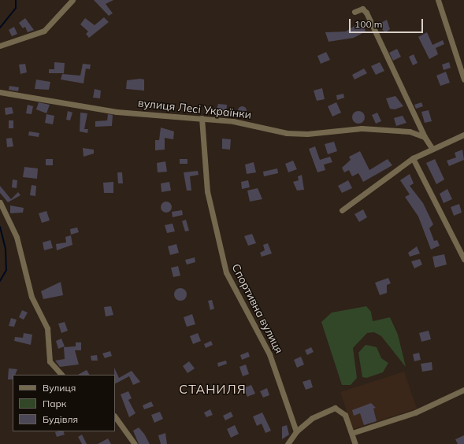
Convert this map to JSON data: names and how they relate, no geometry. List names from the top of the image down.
{
  "streets": {
    "street": ["вулиця Лесі Українки", "Спортивна вулиця"]
  },
  "crossings": [
    ["вулиця Лесі Українки", "Спортивна вулиця"]
  ],
  "districts": ["СТАНИЛЯ"],
  "legend": ["Вулиця", "Парк", "Будівля"],
  "scale_bar": "100 m"
}
